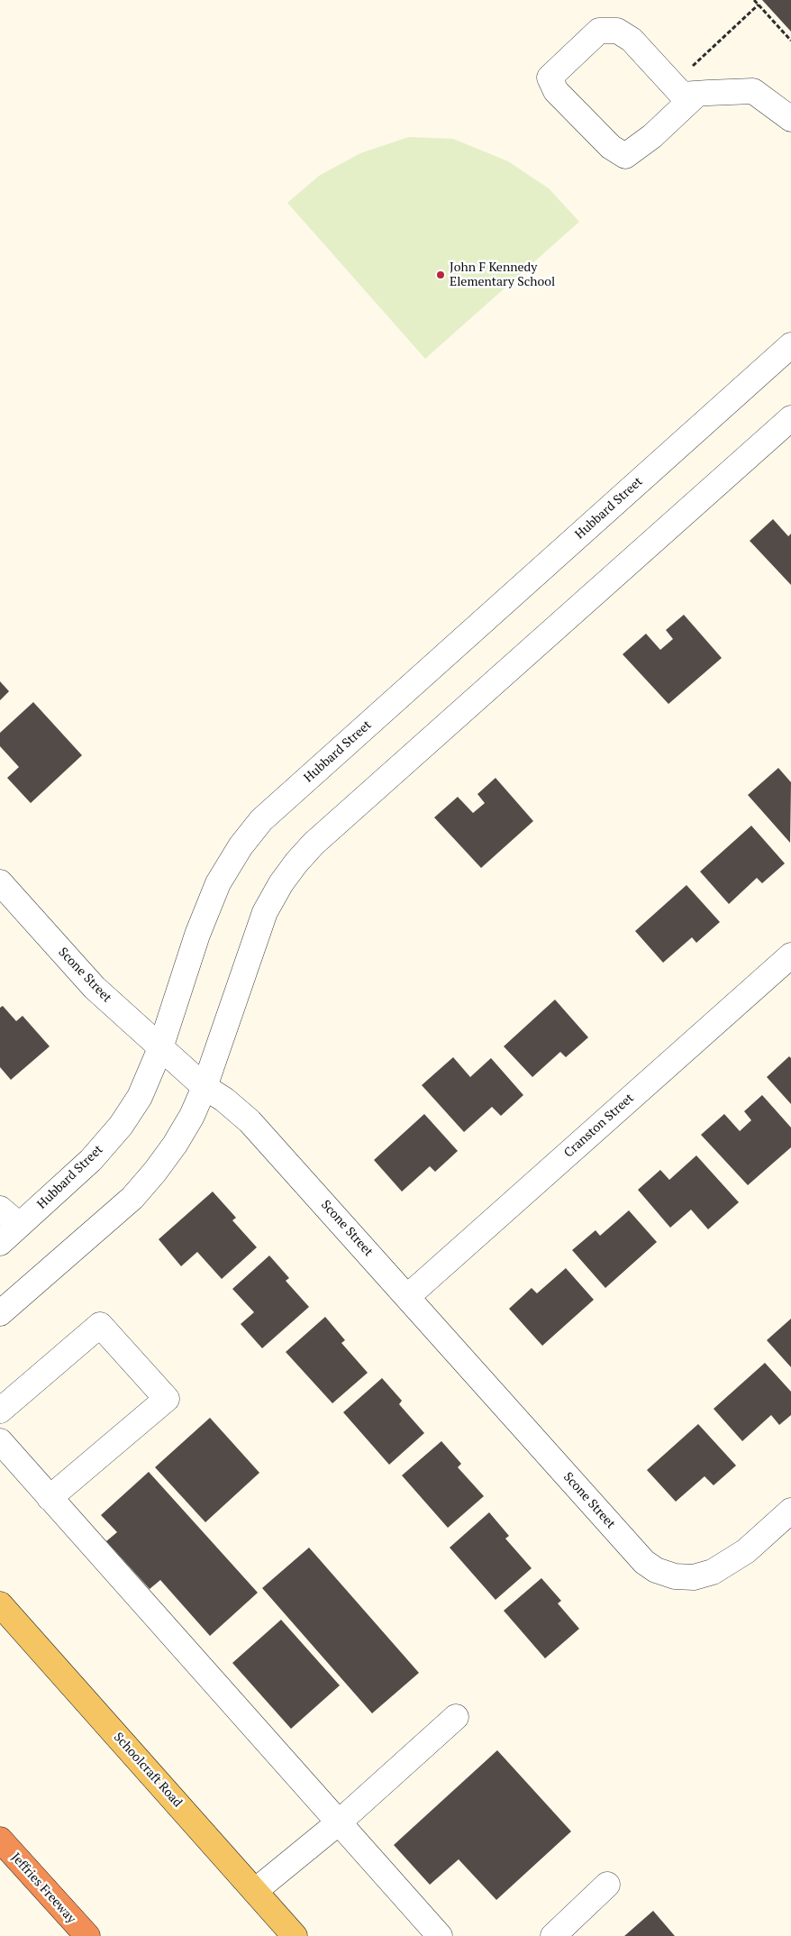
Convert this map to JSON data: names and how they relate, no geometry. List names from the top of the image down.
{
  "streets": {
    "highway": ["Jeffries Freeway"],
    "main road": ["Schoolcraft Road"],
    "street": ["Hubbard Street", "Scone Street", "Cranston Street"]
  },
  "crossings": [
    ["Hubbard Street", "Scone Street"],
    ["Scone Street", "Cranston Street"]
  ],
  "places": ["John F Kennedy Elementary School"]
}
